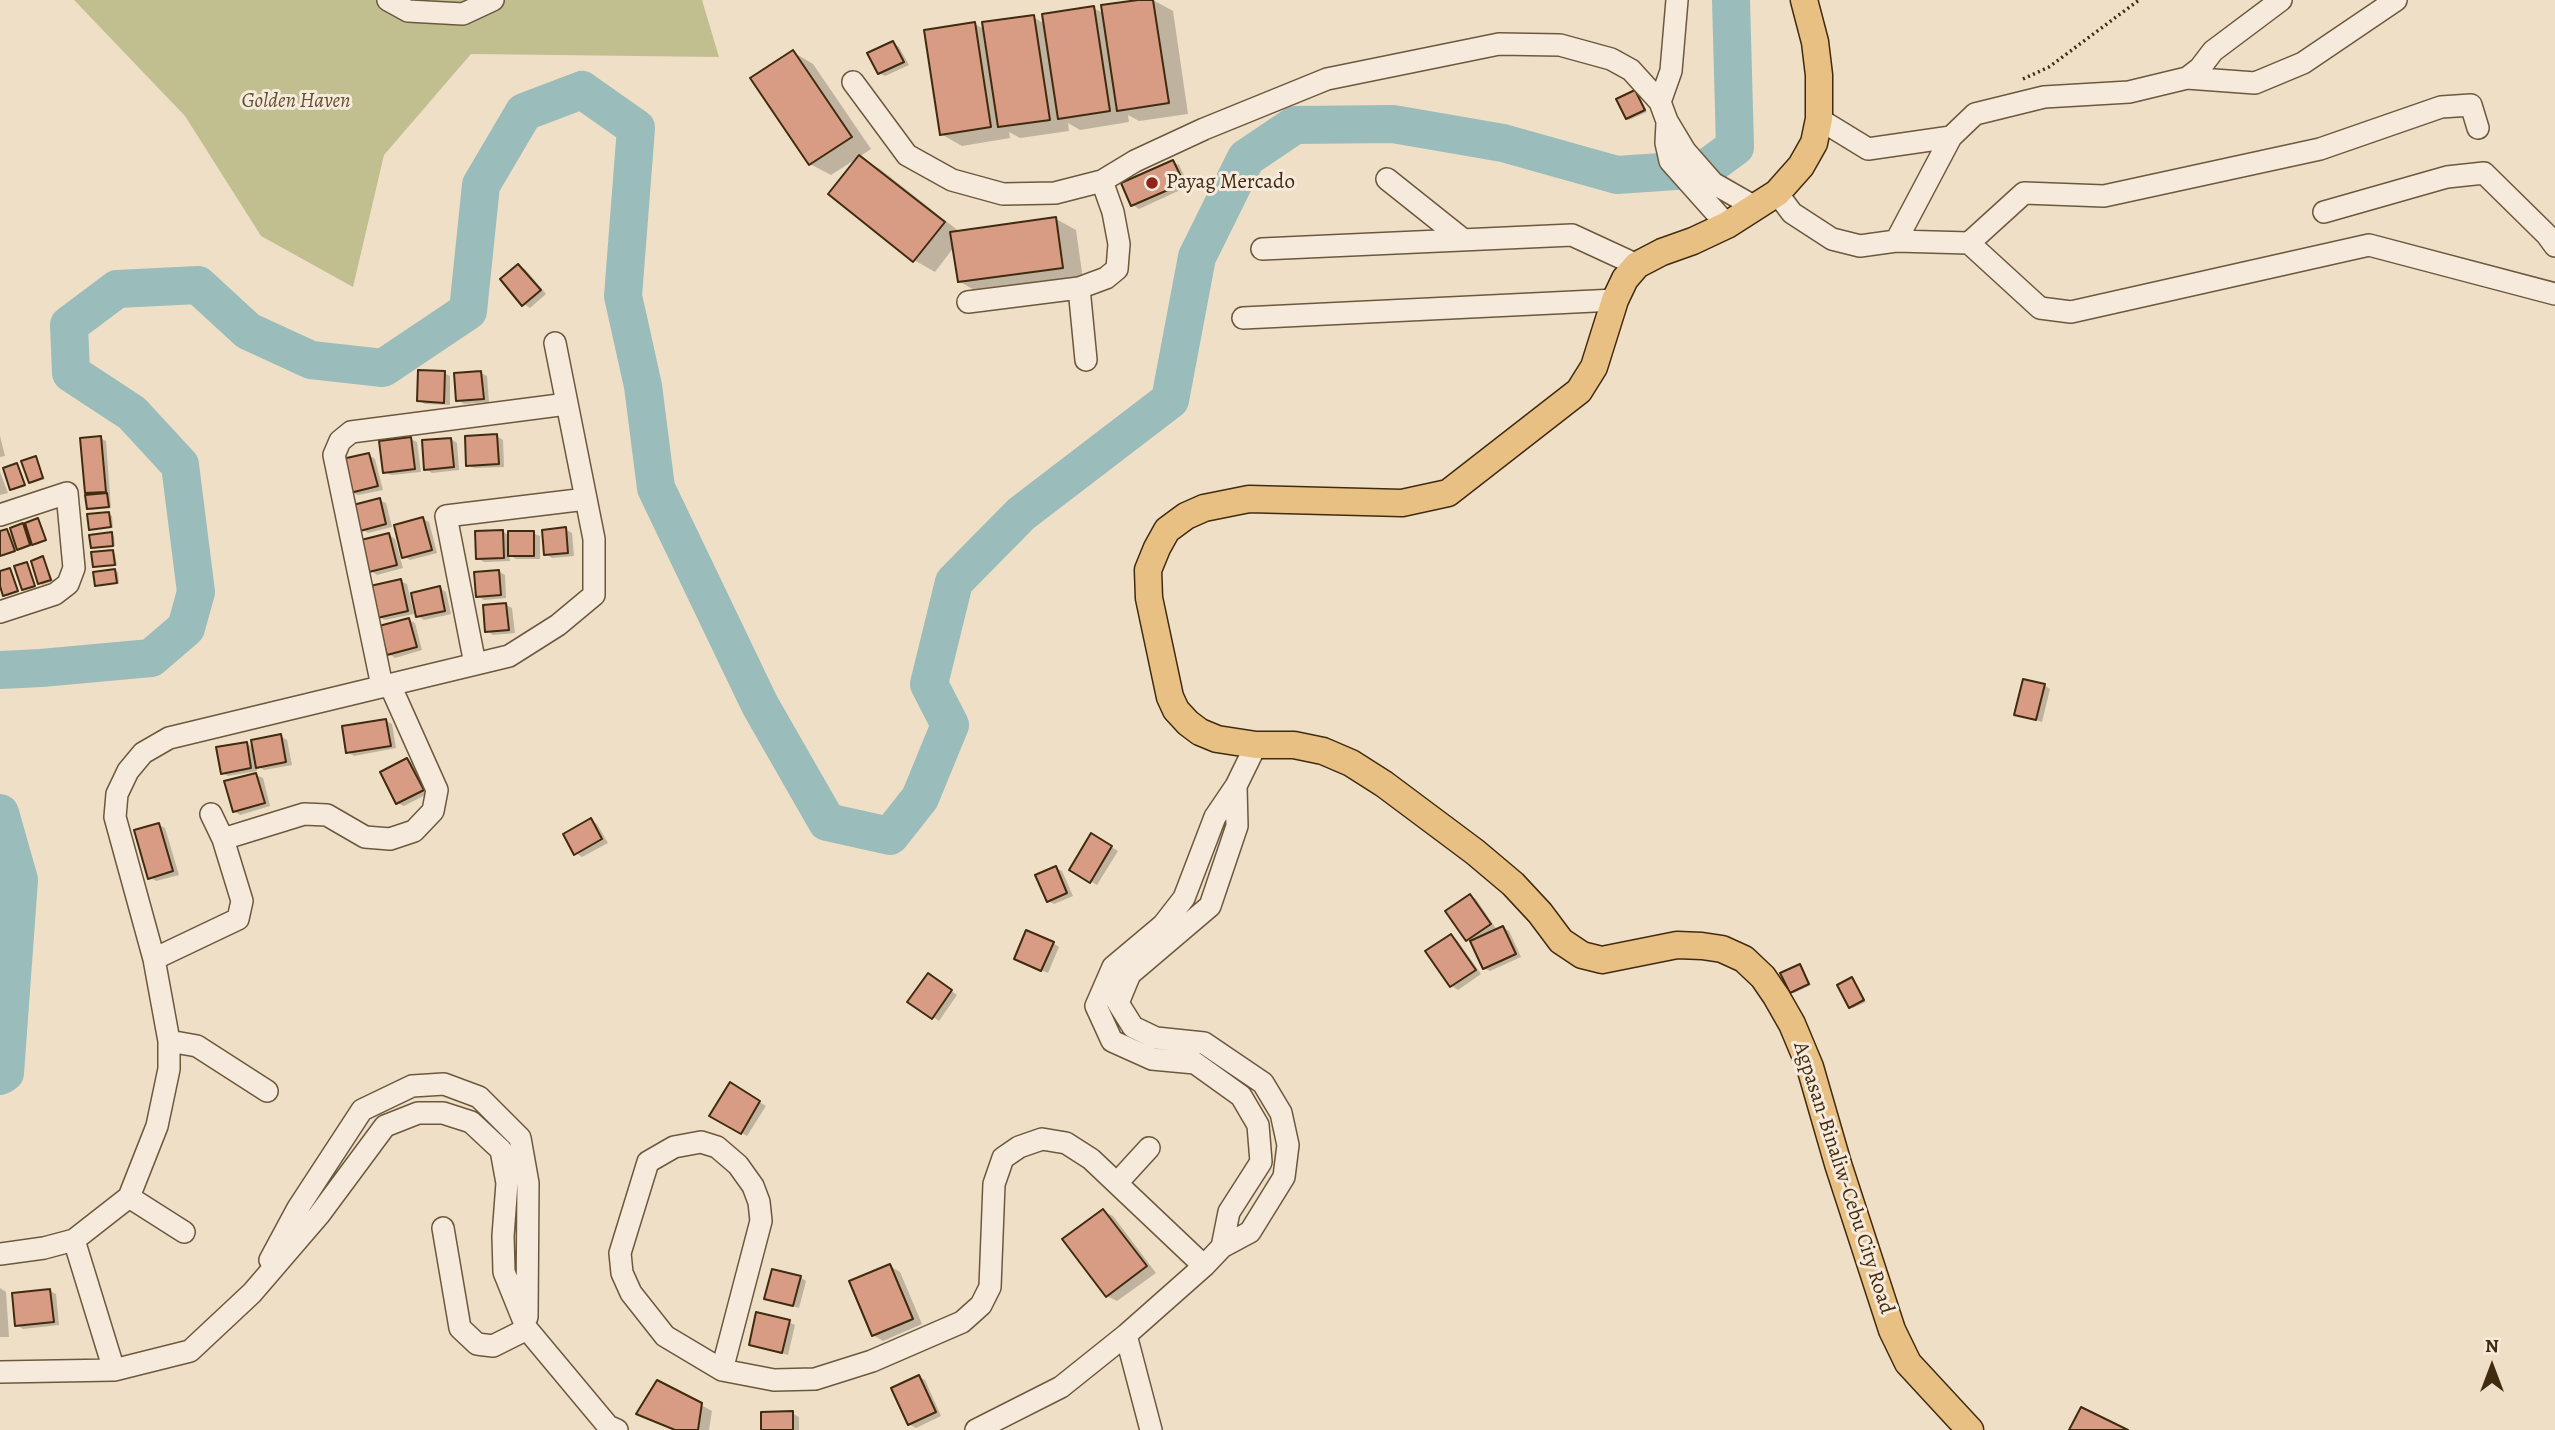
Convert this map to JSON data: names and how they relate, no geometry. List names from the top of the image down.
{
  "streets": {
    "main road": ["Agpasan-Binaliw-Cebu City Road"]
  },
  "parks": ["Golden Haven"],
  "places": ["Payag Mercado"],
  "north": "top"
}
